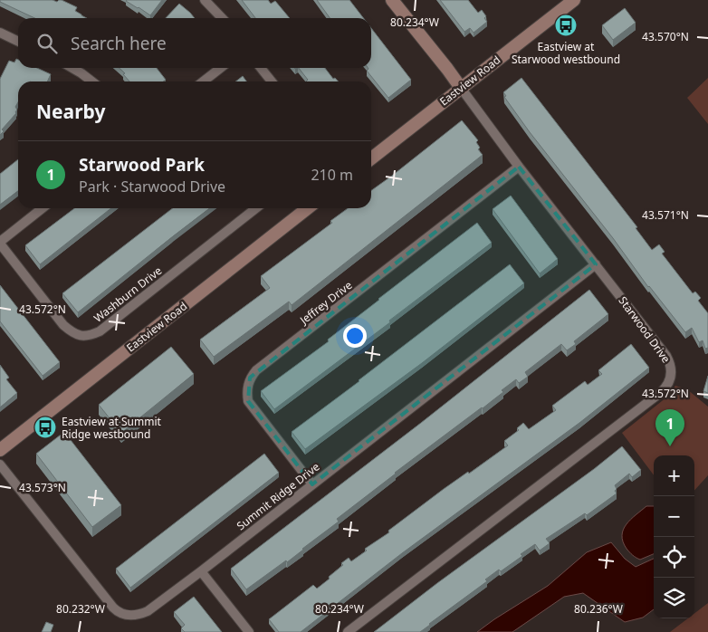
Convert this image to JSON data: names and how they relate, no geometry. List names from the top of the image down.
{
  "streets": {
    "street": [
      "Eastview Road",
      "Washburn Drive",
      "Jeffrey Drive",
      "Starwood Drive",
      "Summit Ridge Drive"
    ]
  },
  "crossings": [
    ["Eastview Road", "Starwood Drive"],
    ["Jeffrey Drive", "Starwood Drive"],
    ["Jeffrey Drive", "Summit Ridge Drive"],
    ["Starwood Drive", "Summit Ridge Drive"]
  ],
  "places": {
    "bus stop": ["Eastview at Starwood westbound", "Eastview at Summit Ridge westbound"]
  },
  "page": {
    "search": "Search here",
    "heading": "Nearby",
    "list": [
      {
        "mark": "1",
        "name": "Starwood Park",
        "note": "Park · Starwood Drive",
        "value": "210 m"
      }
    ],
    "pins": "1",
    "map_buttons": ["+", "−"]
  },
  "coordinates": [
    "80.234°W",
    "43.570°N",
    "43.571°N",
    "43.572°N",
    "43.573°N",
    "80.232°W",
    "80.236°W"
  ]
}
